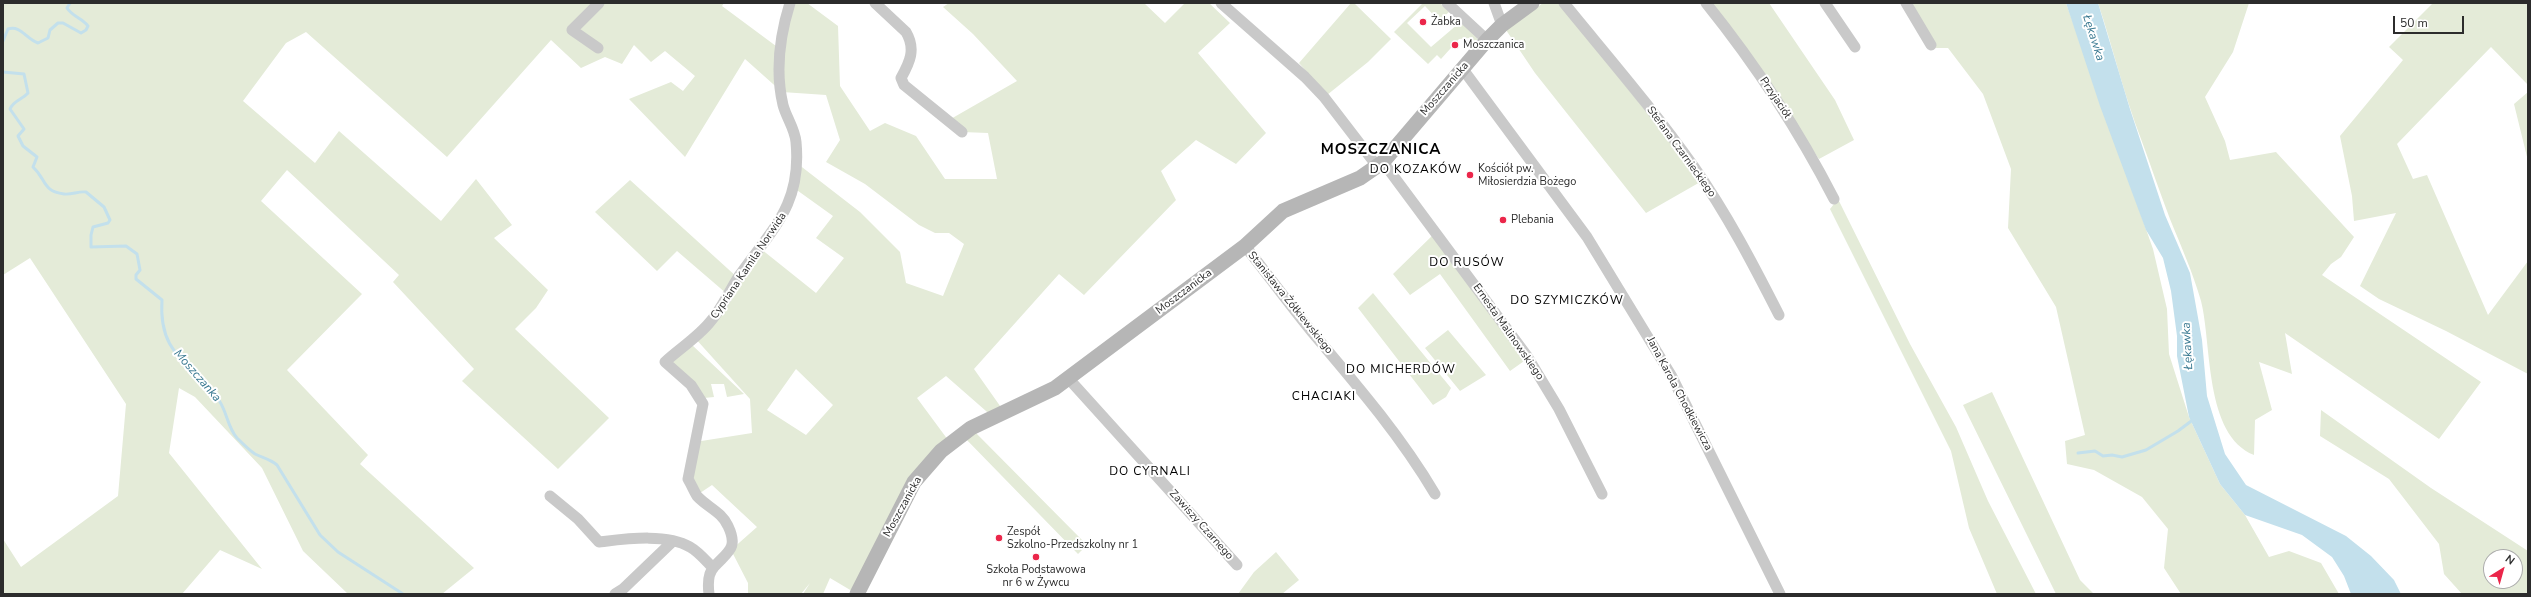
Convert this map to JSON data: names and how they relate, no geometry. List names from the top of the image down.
{
  "streets": {
    "street": [
      "Moszczanicka",
      "Przyjaciół",
      "Stefana Czarnieckiego",
      "Cypriana Kamila Norwida",
      "Stanisława Żółkiewskiego",
      "Ernesta Malinowskiego",
      "Jana Karola Chodkiewicza",
      "Zawiszy Czarnego"
    ]
  },
  "crossings": [
    ["Moszczanicka", "Stanisława Żółkiewskiego"],
    ["Moszczanicka", "Ernesta Malinowskiego"],
    ["Moszczanicka", "Jana Karola Chodkiewicza"],
    ["Moszczanicka", "Zawiszy Czarnego"]
  ],
  "districts": [
    "MOSZCZANICA",
    "DO KOZAKÓW",
    "DO RUSÓW",
    "DO SZYMICZKÓW",
    "DO MICHERDÓW",
    "CHACIAKI",
    "DO CYRNALI"
  ],
  "water": ["Łękawka", "Moszczanka"],
  "places": [
    "Żabka",
    "Moszczanica",
    "Kościół pw. Miłosierdzia Bożego",
    "Plebania",
    "Zespół Szkolno-Przedszkolny nr 1",
    "Szkoła Podstawowa nr 6 w Żywcu"
  ],
  "scale_bar": "50 m",
  "north": "top right"
}
